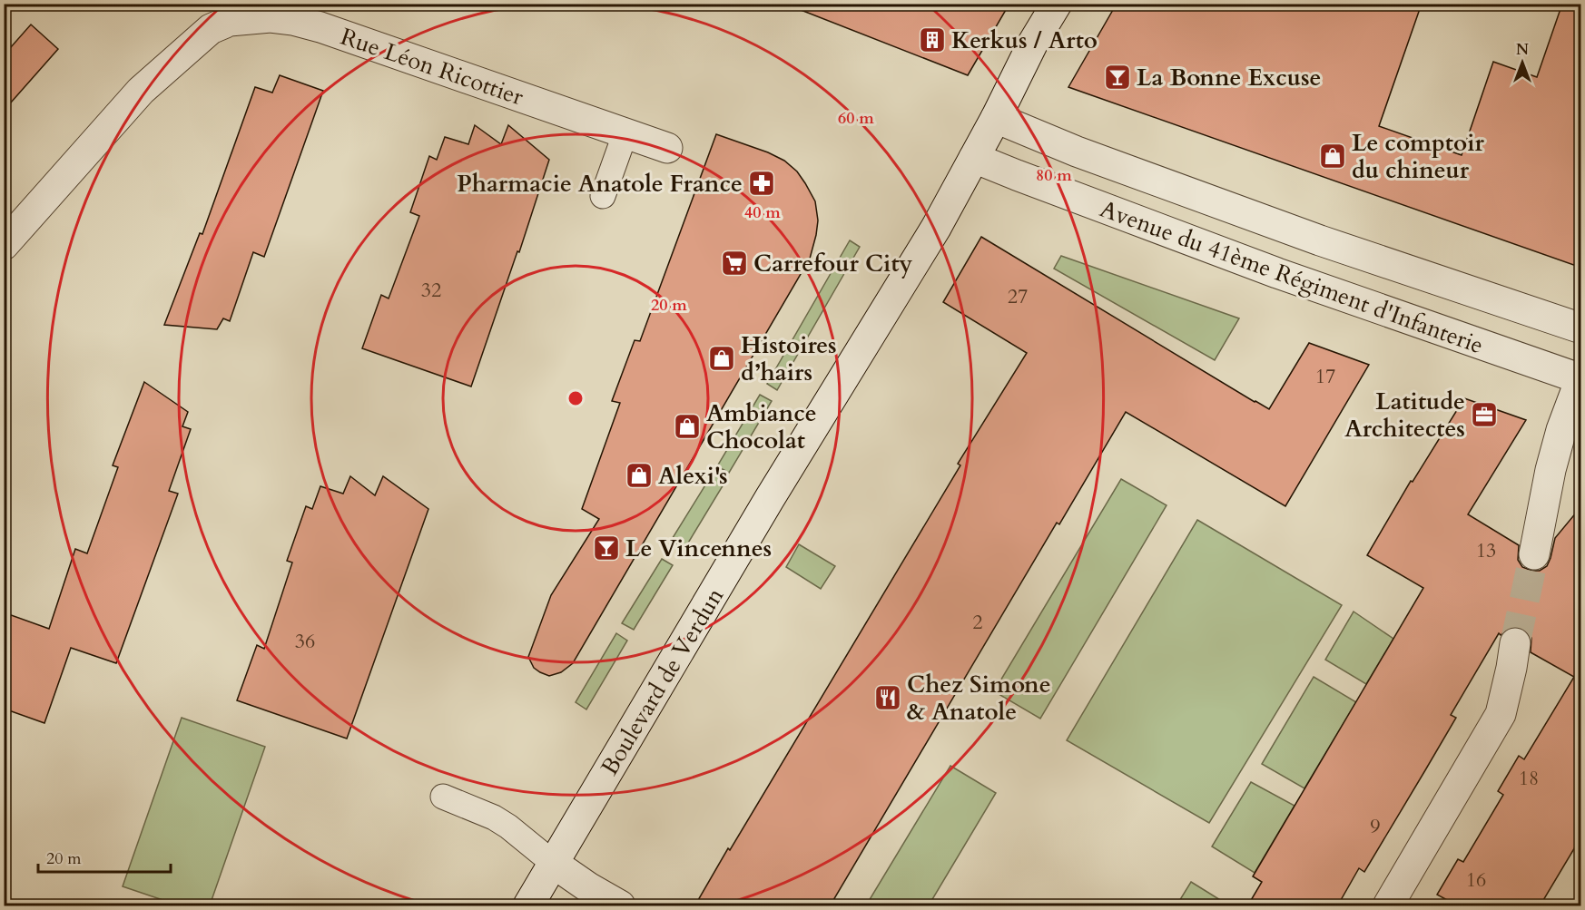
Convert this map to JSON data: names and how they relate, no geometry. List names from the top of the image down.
{
  "streets": {
    "street": ["Rue Léon Ricottier", "Avenue du 41ème Régiment d'Infanterie", "Boulevard de Verdun"]
  },
  "crossings": [
    ["Avenue du 41ème Régiment d'Infanterie", "Boulevard de Verdun"]
  ],
  "places": {
    "building": ["Kerkus / Arto"],
    "bar": ["La Bonne Excuse", "Le Vincennes"],
    "shop": [
      "Le comptoir du chineur",
      "Histoires d’hairs",
      "Ambiance Chocolat",
      "Alexi's"
    ],
    "pharmacy": ["Pharmacie Anatole France"],
    "supermarket": ["Carrefour City"],
    "office": ["Latitude Architectes"],
    "restaurant": ["Chez Simone & Anatole"]
  },
  "house_numbers": [
    "32",
    "27",
    "17",
    "13",
    "2",
    "36",
    "18",
    "9",
    "16"
  ],
  "scale_bar": "20 m",
  "north": "top",
  "rings": [
    "60 m",
    "80 m",
    "40 m",
    "20 m"
  ]
}
